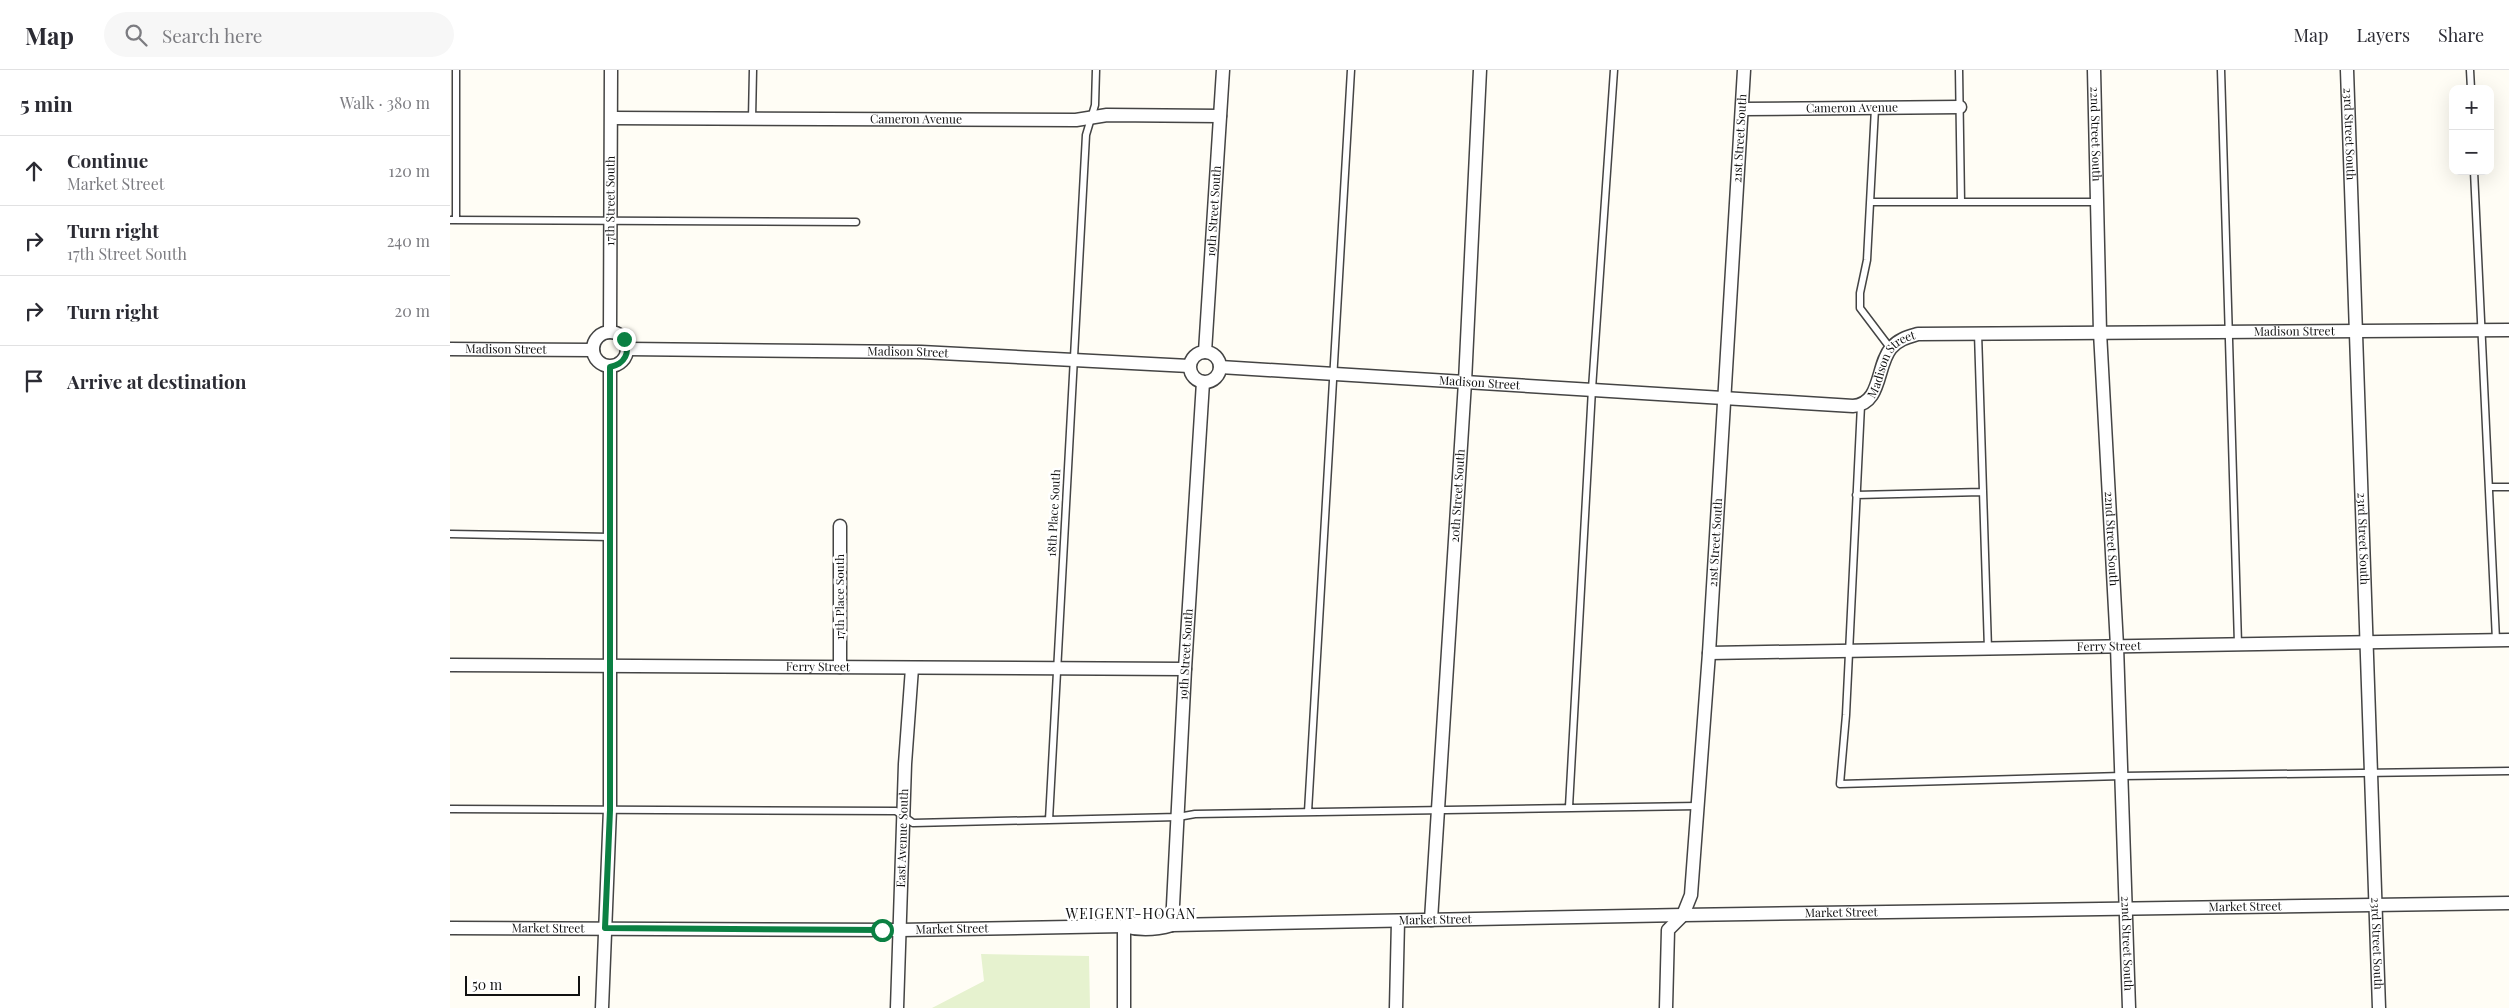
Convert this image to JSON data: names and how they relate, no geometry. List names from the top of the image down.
{
  "streets": {
    "street": [
      "Cameron Avenue",
      "22nd Street South",
      "23rd Street South",
      "21st Street South",
      "17th Street South",
      "19th Street South",
      "Madison Street",
      "20th Street South",
      "17th Place South",
      "Ferry Street",
      "East Avenue South",
      "Market Street"
    ],
    "lane": ["18th Place South"]
  },
  "crossings": [
    ["Cameron Avenue", "21st Street South"],
    ["Cameron Avenue", "17th Street South"],
    ["Cameron Avenue", "19th Street South"],
    ["Cameron Avenue", "18th Place South"],
    ["22nd Street South", "Madison Street"],
    ["22nd Street South", "Ferry Street"],
    ["22nd Street South", "Market Street"],
    ["23rd Street South", "Madison Street"],
    ["23rd Street South", "Ferry Street"],
    ["23rd Street South", "Market Street"],
    ["21st Street South", "Madison Street"],
    ["21st Street South", "Ferry Street"],
    ["21st Street South", "Market Street"],
    ["17th Street South", "Madison Street"],
    ["19th Street South", "Madison Street"],
    ["19th Street South", "Ferry Street"],
    ["19th Street South", "Market Street"],
    ["Madison Street", "20th Street South"],
    ["Madison Street", "18th Place South"],
    ["20th Street South", "Market Street"],
    ["18th Place South", "Ferry Street"],
    ["17th Place South", "Ferry Street"],
    ["Ferry Street", "East Avenue South"],
    ["East Avenue South", "Market Street"]
  ],
  "districts": ["WEIGENT-HOGAN"],
  "scale_bar": "50 m",
  "page": {
    "header": "Map",
    "search": "Search here",
    "nav": ["Map", "Layers", "Share"],
    "heading": ["5 min", "Walk · 380 m"],
    "map_buttons": ["+", "−"],
    "list": [
      ["Continue", "Market Street", "120 m"],
      ["Turn right", "17th Street South", "240 m"],
      ["Turn right", "20 m"],
      "Arrive at destination"
    ],
    "scale": "50 m"
  }
}
